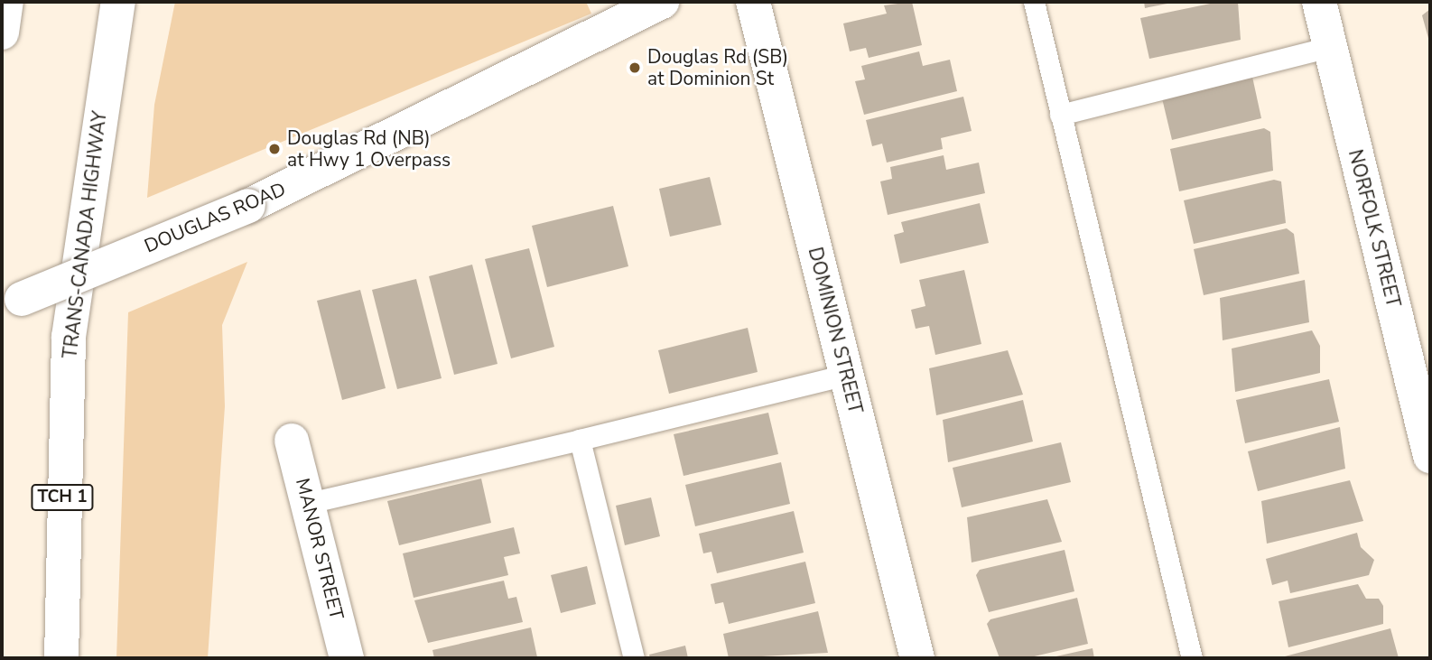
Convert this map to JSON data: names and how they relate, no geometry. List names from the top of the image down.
{
  "streets": {
    "main road": [
      "DOUGLAS ROAD",
      "NORFOLK STREET",
      "TRANS-CANADA HIGHWAY",
      "DOMINION STREET",
      "TCH 1",
      "MANOR STREET"
    ]
  },
  "places": ["Douglas Rd (SB) at Dominion St", "Douglas Rd (NB) at Hwy 1 Overpass"]
}
